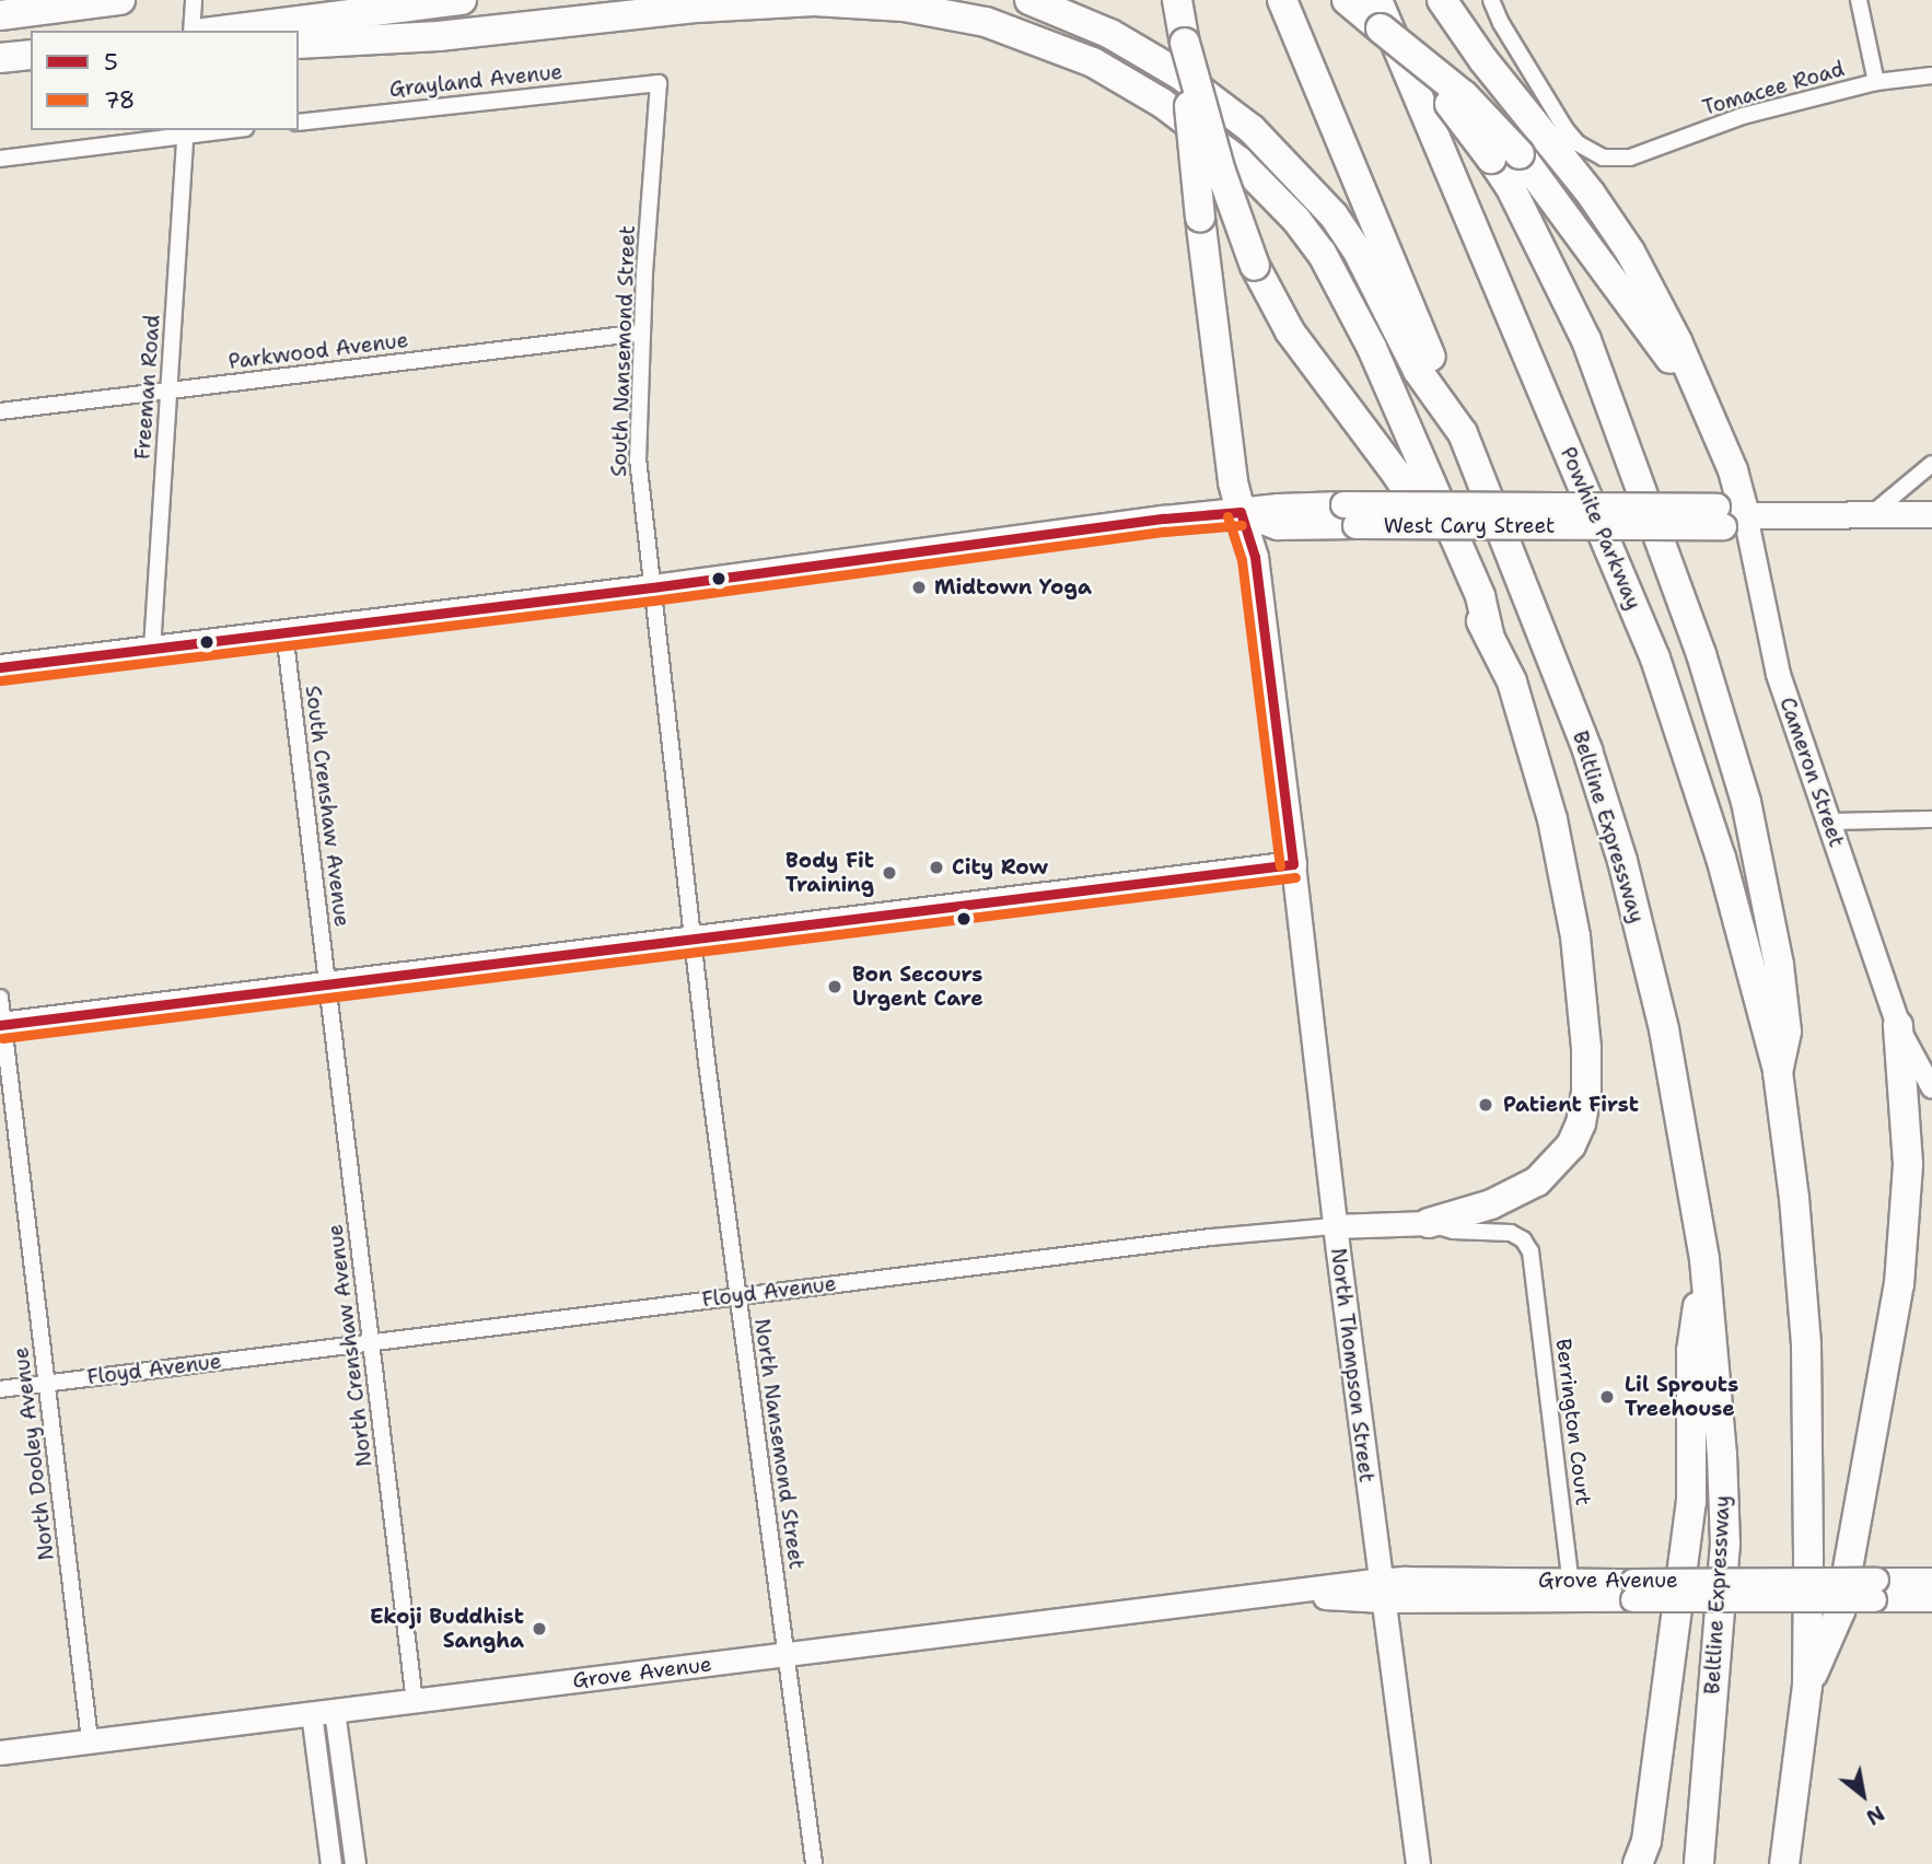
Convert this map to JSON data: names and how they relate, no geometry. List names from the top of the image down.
{
  "streets": {
    "highway": ["Powhite Parkway", "Beltline Expressway"],
    "main road": [
      "West Cary Street",
      "Cameron Street",
      "Floyd Avenue",
      "North Thompson Street",
      "Grove Avenue"
    ],
    "street": [
      "Grayland Avenue",
      "Tomacee Road",
      "Parkwood Avenue",
      "South Nansemond Street",
      "Freeman Road",
      "South Crenshaw Avenue",
      "North Crenshaw Avenue",
      "Berrington Court",
      "North Nansemond Street",
      "North Dooley Avenue"
    ]
  },
  "crossings": [
    ["Grayland Avenue", "South Nansemond Street"],
    ["Parkwood Avenue", "South Nansemond Street"],
    ["Parkwood Avenue", "Freeman Road"],
    ["South Nansemond Street", "West Cary Street"],
    ["South Nansemond Street", "North Nansemond Street"],
    ["Freeman Road", "West Cary Street"],
    ["West Cary Street", "Cameron Street"],
    ["West Cary Street", "South Crenshaw Avenue"],
    ["South Crenshaw Avenue", "North Crenshaw Avenue"],
    ["Floyd Avenue", "North Crenshaw Avenue"],
    ["Floyd Avenue", "North Thompson Street"],
    ["Floyd Avenue", "Berrington Court"],
    ["Floyd Avenue", "North Nansemond Street"],
    ["Floyd Avenue", "North Dooley Avenue"],
    ["North Crenshaw Avenue", "Grove Avenue"],
    ["North Thompson Street", "Grove Avenue"],
    ["Berrington Court", "Grove Avenue"],
    ["North Nansemond Street", "Grove Avenue"],
    ["North Dooley Avenue", "Grove Avenue"]
  ],
  "places": [
    "Midtown Yoga",
    "City Row",
    "Body Fit Training",
    "Bon Secours Urgent Care",
    "Patient First",
    "Lil Sprouts Treehouse",
    "Ekoji Buddhist Sangha"
  ],
  "lines": ["transit line 5", "transit line 78"],
  "legend": ["5", "78"],
  "north": "bottom right"
}
